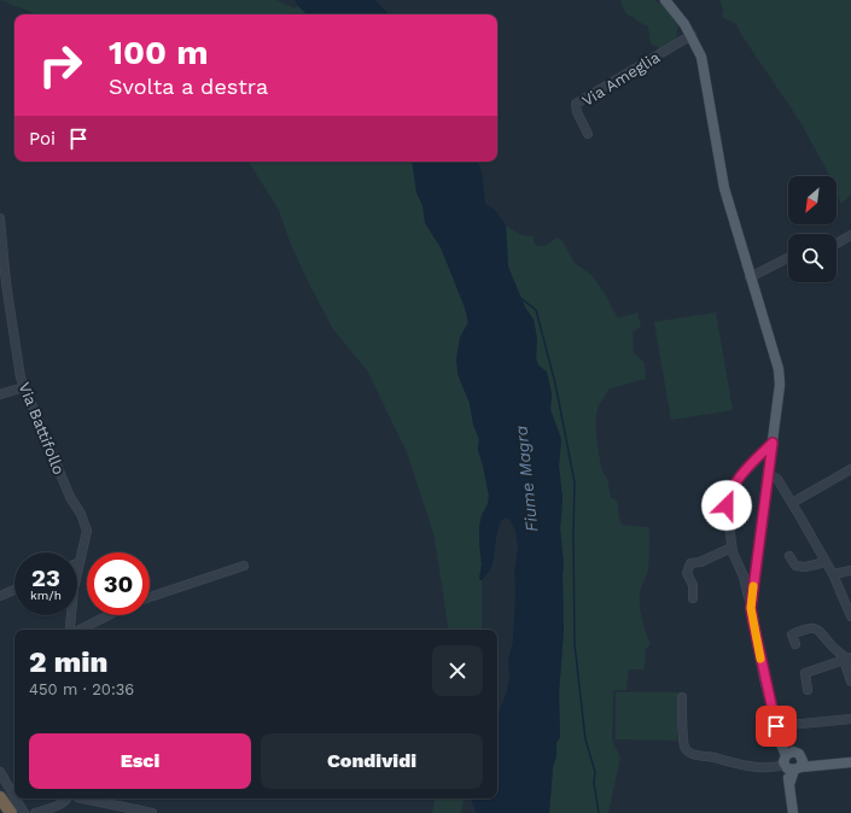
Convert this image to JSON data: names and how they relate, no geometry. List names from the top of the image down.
{
  "streets": {
    "street": ["Via Ameglia", "Via Battifollo"]
  },
  "water": ["Fiume Magra"],
  "north": "bottom left",
  "page": {
    "turn": ["100 m", "Svolta a destra"],
    "then": "Poi",
    "speed": "23 km/h",
    "limit": "30",
    "heading": ["2 min", "450 m · 20:36"],
    "buttons": ["Esci", "Condividi"]
  }
}
